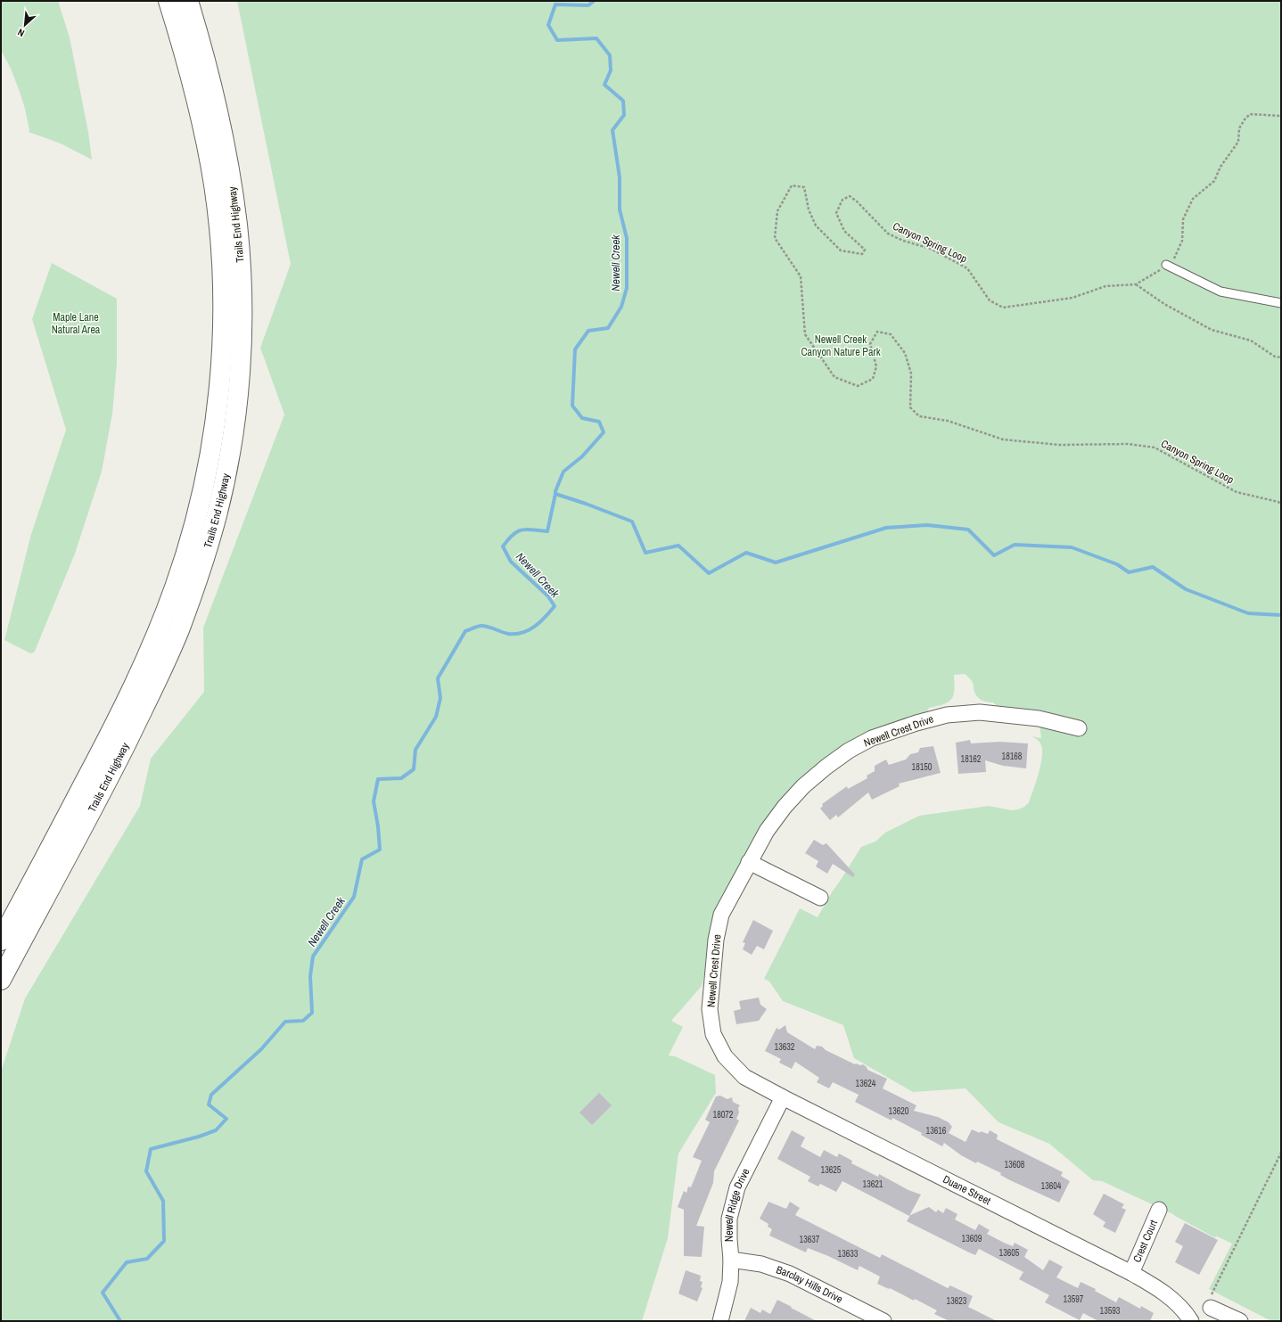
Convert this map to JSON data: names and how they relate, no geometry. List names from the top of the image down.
{
  "streets": {
    "highway": ["Trails End Highway"],
    "street": [
      "Newell Crest Drive",
      "Duane Street",
      "Newell Ridge Drive",
      "Crest Court",
      "Barclay Hills Drive"
    ],
    "path": ["Canyon Spring Loop"]
  },
  "crossings": [
    ["Newell Crest Drive", "Duane Street"],
    ["Duane Street", "Newell Ridge Drive"],
    ["Duane Street", "Crest Court"],
    ["Newell Ridge Drive", "Barclay Hills Drive"]
  ],
  "water": ["Newell Creek"],
  "parks": ["Maple Lane Natural Area", "Newell Creek Canyon Nature Park"],
  "house_numbers": [
    "18168",
    "18162",
    "18150",
    "13632",
    "13624",
    "13620",
    "18072",
    "13616",
    "13608",
    "13625",
    "13621",
    "13604",
    "13609",
    "13637",
    "13605",
    "13633",
    "13597",
    "13623",
    "13593"
  ],
  "north": "bottom left"
}
